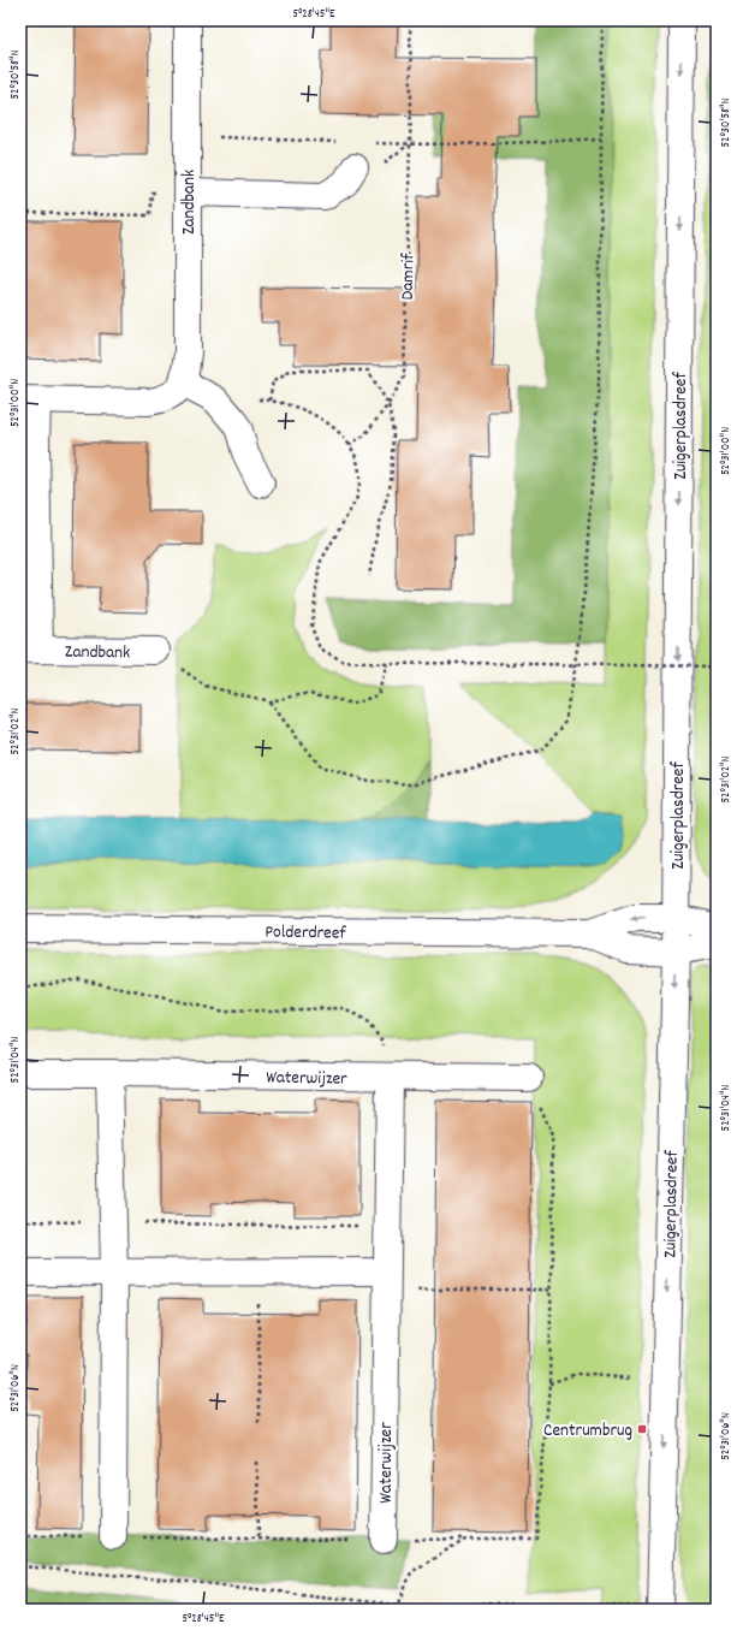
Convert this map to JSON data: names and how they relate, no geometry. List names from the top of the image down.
{
  "streets": {
    "street": [
      "Zandbank",
      "Zuigerplasdreef",
      "Polderdreef",
      "Waterwijzer"
    ],
    "path": ["Damrif"]
  },
  "crossings": [
    ["Zuigerplasdreef", "Polderdreef"]
  ],
  "one_way": ["Zuigerplasdreef"],
  "places": {
    "transit": ["Centrumbrug"]
  },
  "coordinates": [
    "5°28'45\"E",
    "52°30'58\"N",
    "52°31'00\"N",
    "52°31'02\"N",
    "52°31'04\"N",
    "52°31'06\"N"
  ]
}
